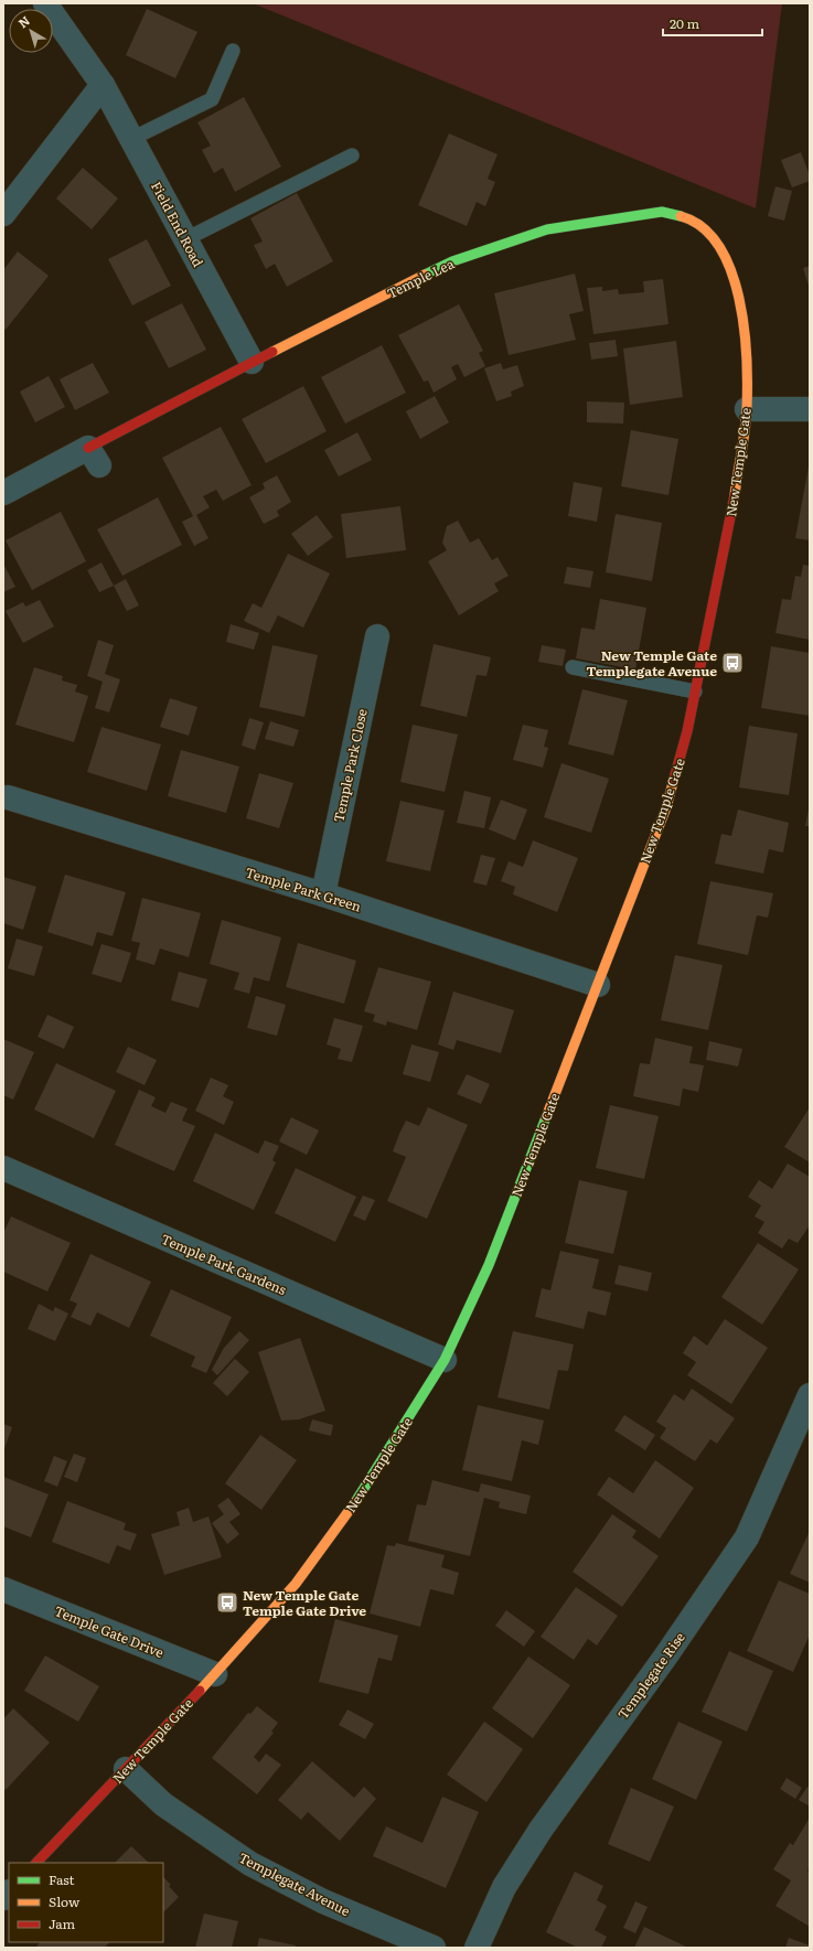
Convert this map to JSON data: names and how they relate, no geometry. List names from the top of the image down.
{
  "streets": {
    "street": [
      "Field End Road",
      "Temple Lea",
      "New Temple Gate",
      "Temple Park Close",
      "Temple Park Green",
      "Temple Park Gardens",
      "Temple Gate Drive",
      "Templegate Rise",
      "Templegate Avenue"
    ]
  },
  "crossings": [
    ["Field End Road", "Temple Lea"],
    ["Temple Lea", "New Temple Gate"],
    ["New Temple Gate", "Temple Park Green"],
    ["New Temple Gate", "Temple Park Gardens"],
    ["New Temple Gate", "Temple Gate Drive"],
    ["New Temple Gate", "Templegate Avenue"],
    ["Temple Park Close", "Temple Park Green"]
  ],
  "places": {
    "bus stop": ["New Temple Gate Templegate Avenue", "New Temple Gate Temple Gate Drive"]
  },
  "legend": ["Fast", "Slow", "Jam"],
  "scale_bar": "20 m",
  "north": "top left"
}
